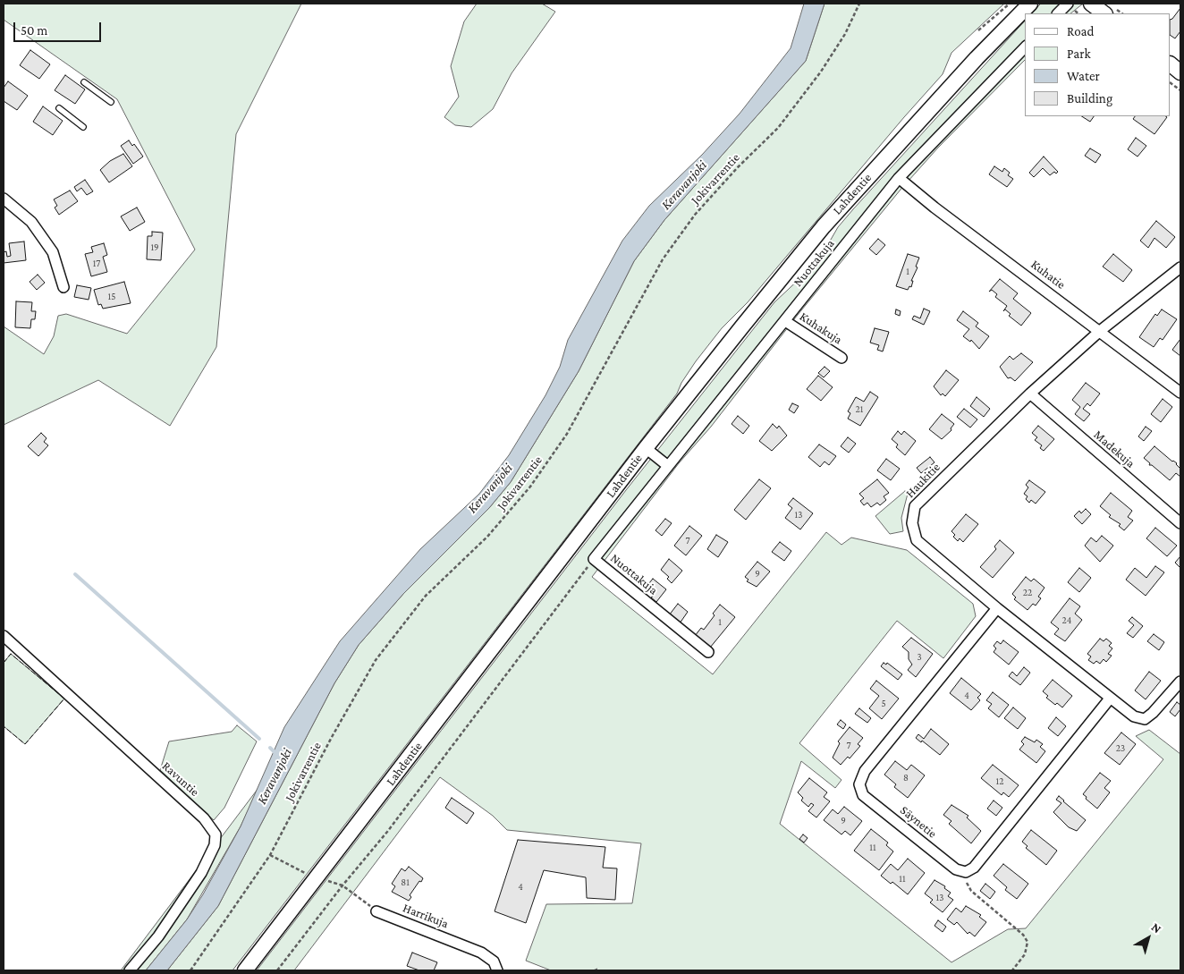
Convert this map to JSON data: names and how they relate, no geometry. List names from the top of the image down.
{
  "streets": {
    "main road": ["Lahdentie"],
    "street": [
      "Nuottakuja",
      "Kuhatie",
      "Kuhakuja",
      "Madekuja",
      "Haukitie",
      "Ravuntie",
      "Säynetie",
      "Harrikuja"
    ],
    "path": ["Jokivarrentie"]
  },
  "crossings": [
    ["Nuottakuja", "Kuhatie"],
    ["Nuottakuja", "Kuhakuja"],
    ["Kuhatie", "Haukitie"],
    ["Madekuja", "Haukitie"],
    ["Haukitie", "Säynetie"]
  ],
  "water": ["Keravanjoki"],
  "house_numbers": [
    "19",
    "17",
    "1",
    "15",
    "21",
    "13",
    "7",
    "9",
    "22",
    "24",
    "1",
    "3",
    "4",
    "5",
    "7",
    "23",
    "8",
    "12",
    "9",
    "11",
    "11",
    "81",
    "4",
    "13"
  ],
  "legend": [
    "Road",
    "Park",
    "Water",
    "Building"
  ],
  "scale_bar": "50 m",
  "north": "top right"
}
